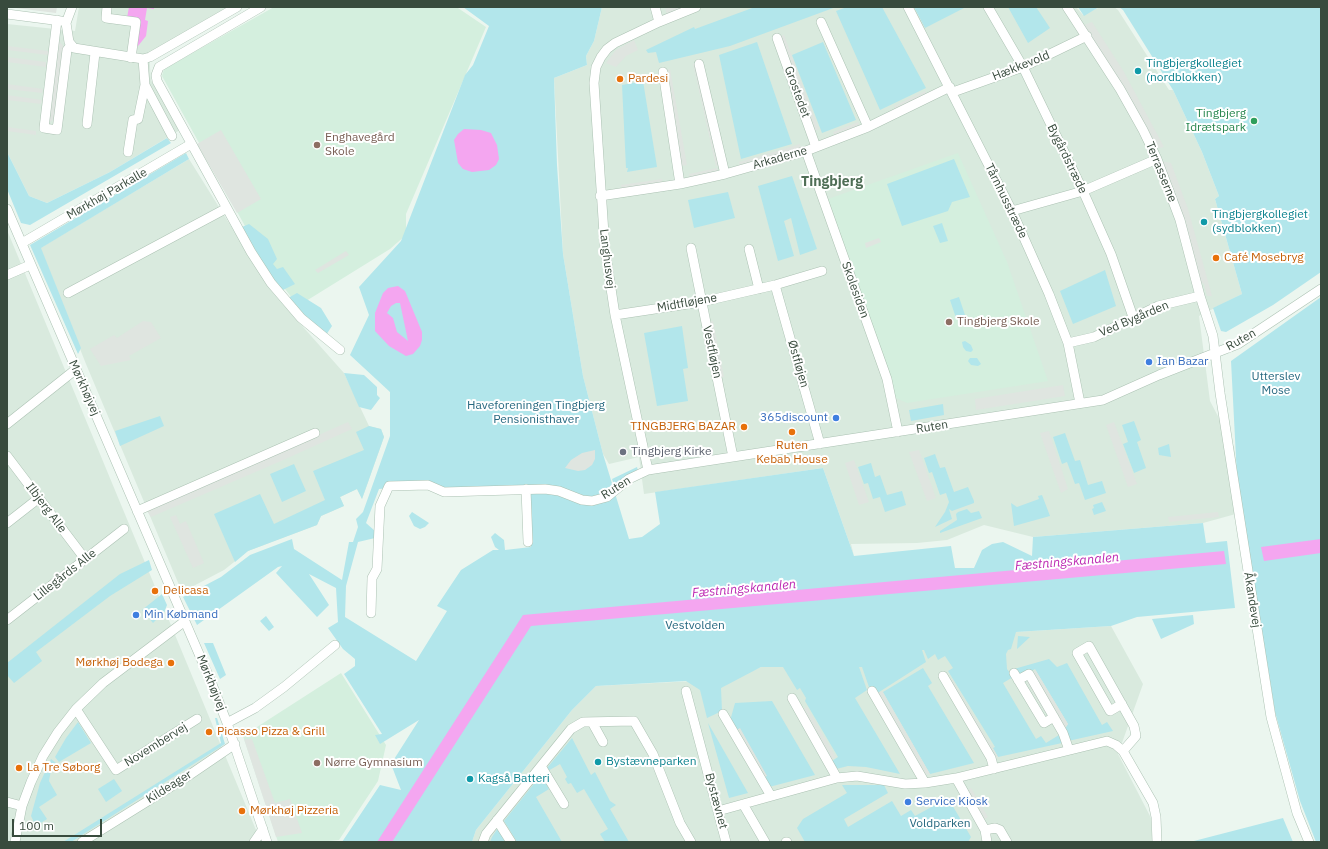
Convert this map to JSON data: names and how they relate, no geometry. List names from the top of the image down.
{
  "streets": {
    "street": [
      "Hækkevold",
      "Grostedet",
      "Arkaderne",
      "Bygårdstræde",
      "Terrasserne",
      "Mørkhøj Parkalle",
      "Tårnhusstræde",
      "Langhusvej",
      "Skolesiden",
      "Midtfløjene",
      "Ved Bygården",
      "Ruten",
      "Vestfløjen",
      "Østfløjen",
      "Mørkhøjvej",
      "Ilbjerg Alle",
      "Lillegårds Alle",
      "Åkandevej",
      "Novembervej",
      "Kildeager",
      "Bystævnet"
    ]
  },
  "crossings": [
    ["Hækkevold", "Arkaderne"],
    ["Hækkevold", "Bygårdstræde"],
    ["Hækkevold", "Terrasserne"],
    ["Hækkevold", "Tårnhusstræde"],
    ["Grostedet", "Arkaderne"],
    ["Arkaderne", "Tårnhusstræde"],
    ["Arkaderne", "Langhusvej"],
    ["Arkaderne", "Skolesiden"],
    ["Bygårdstræde", "Ved Bygården"],
    ["Terrasserne", "Ved Bygården"],
    ["Terrasserne", "Ruten"],
    ["Terrasserne", "Åkandevej"],
    ["Mørkhøj Parkalle", "Mørkhøjvej"],
    ["Tårnhusstræde", "Ved Bygården"],
    ["Tårnhusstræde", "Ruten"],
    ["Langhusvej", "Midtfløjene"],
    ["Langhusvej", "Ruten"],
    ["Skolesiden", "Ruten"],
    ["Midtfløjene", "Vestfløjen"],
    ["Midtfløjene", "Østfløjen"],
    ["Ruten", "Vestfløjen"],
    ["Ruten", "Østfløjen"],
    ["Ruten", "Åkandevej"],
    ["Mørkhøjvej", "Kildeager"],
    ["Ilbjerg Alle", "Lillegårds Alle"]
  ],
  "districts": ["Tingbjerg"],
  "water": ["Fæstningskanalen"],
  "parks": [
    "Utterslev Mose",
    "Haveforeningen Tingbjerg Pensionisthaver",
    "Vestvolden",
    "Voldparken"
  ],
  "places": [
    "Tingbjergkollegiet (nordblokken)",
    "Pardesi",
    "Tingbjerg Idrætspark",
    "Enghavegård Skole",
    "Tingbjergkollegiet (sydblokken)",
    "Café Mosebryg",
    "Tingbjerg Skole",
    "Ian Bazar",
    "365discount",
    "TINGBJERG BAZAR",
    "Ruten Kebab House",
    "Tingbjerg Kirke",
    "Delicasa",
    "Min Købmand",
    "Mørkhøj Bodega",
    "Picasso Pizza & Grill",
    "Bystævneparken",
    "Nørre Gymnasium",
    "La Tre Søborg",
    "Kagså Batteri",
    "Service Kiosk",
    "Mørkhøj Pizzeria"
  ],
  "scale_bar": "100 m"
}
